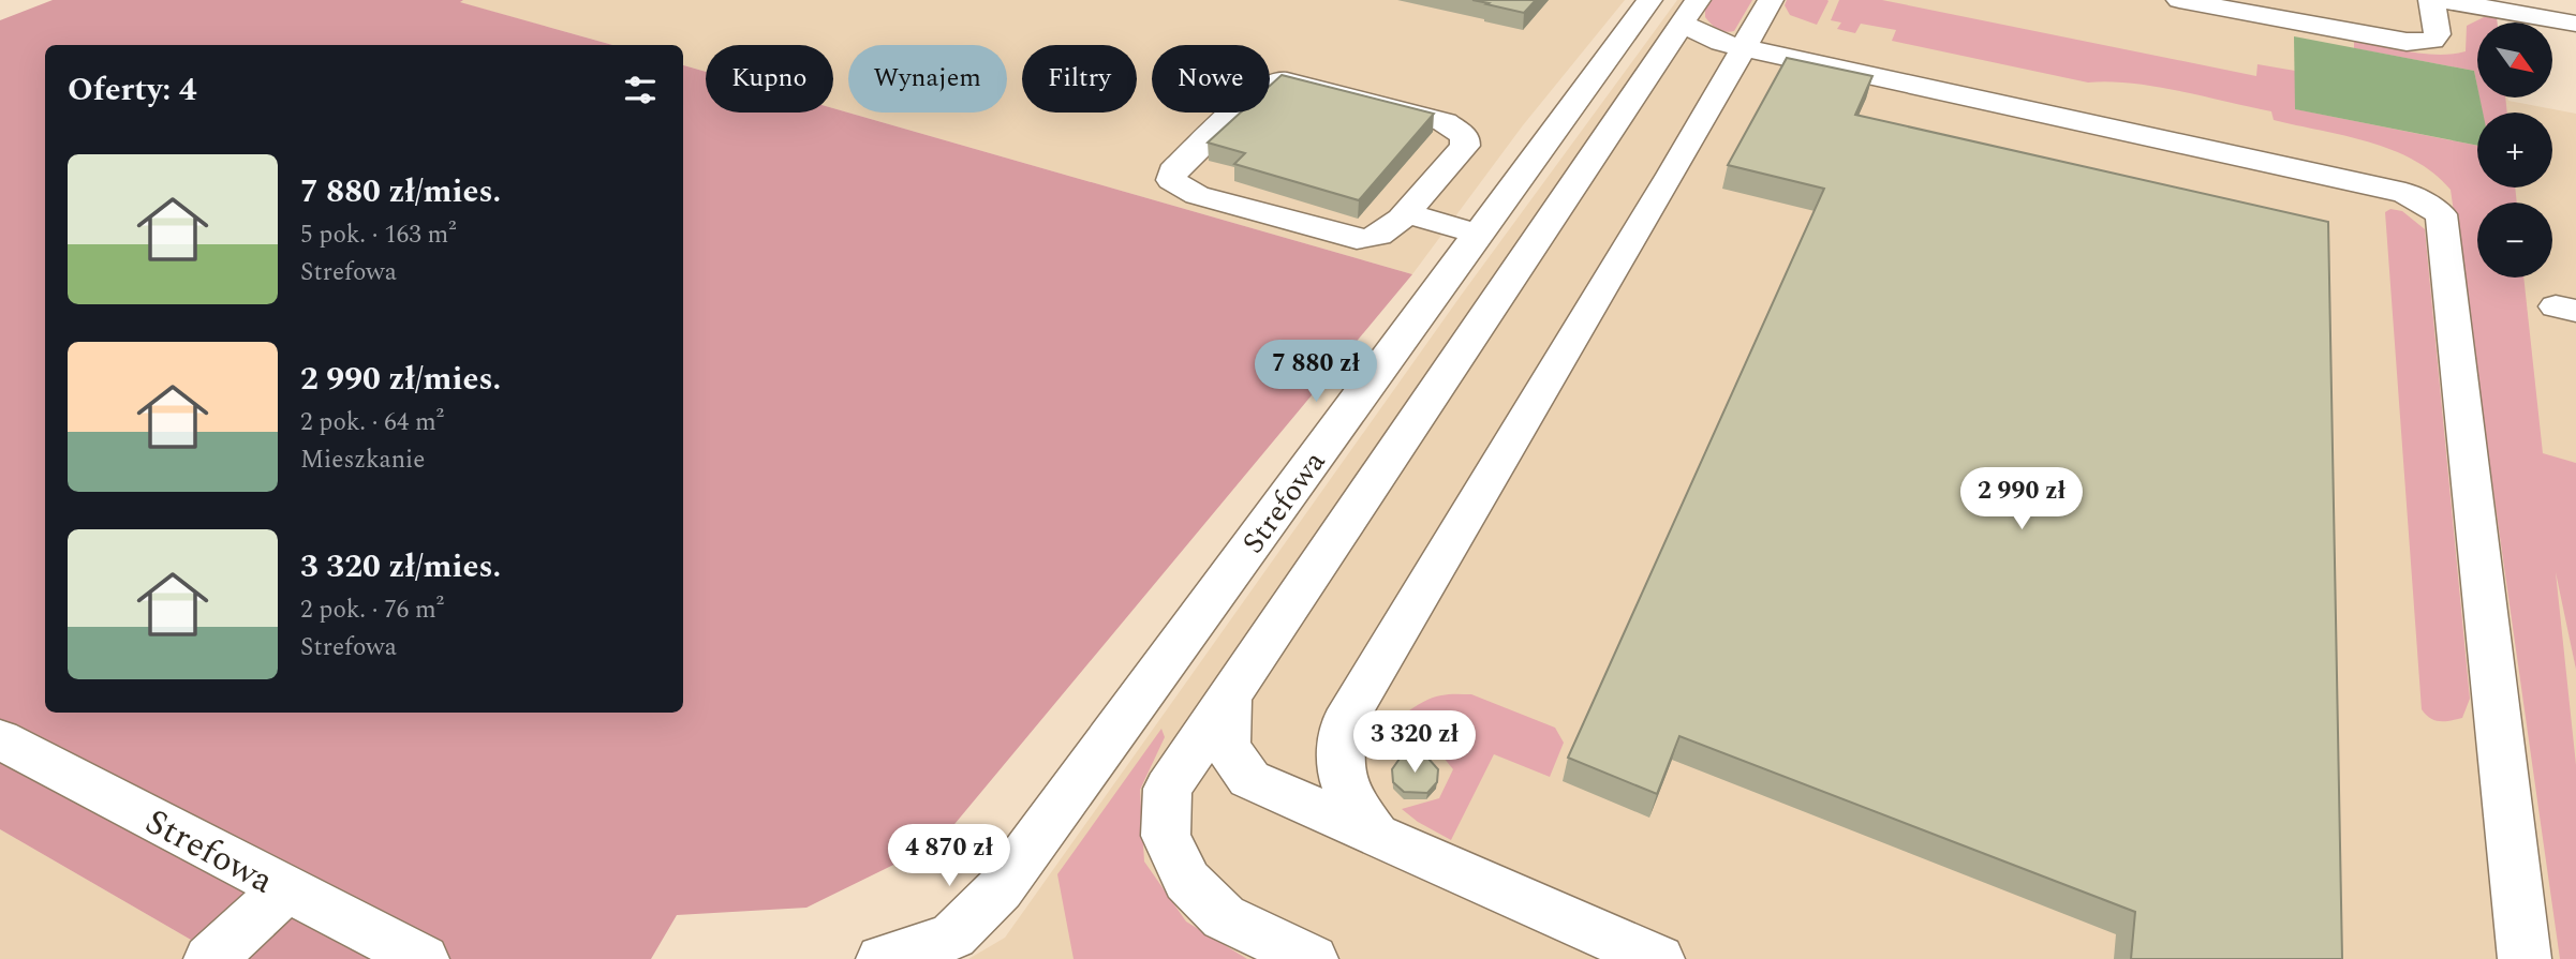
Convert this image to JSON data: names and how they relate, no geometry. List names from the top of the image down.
{
  "streets": {
    "street": ["Strefowa"]
  },
  "north": "bottom right",
  "page": {
    "map_buttons": ["+", "−"],
    "chip": [
      "Kupno",
      "Wynajem",
      "Filtry",
      "Nowe"
    ],
    "heading": "Oferty: 4",
    "list": [
      {
        "name": "7 880 zł/mies.",
        "note": "5 pok. · 163 m² · Strefowa"
      },
      {
        "name": "2 990 zł/mies.",
        "note": "2 pok. · 64 m² · Mieszkanie"
      },
      {
        "name": "3 320 zł/mies.",
        "note": "2 pok. · 76 m² · Strefowa"
      }
    ],
    "price": [
      "7 880 zł",
      "2 990 zł",
      "3 320 zł",
      "4 870 zł"
    ]
  }
}
